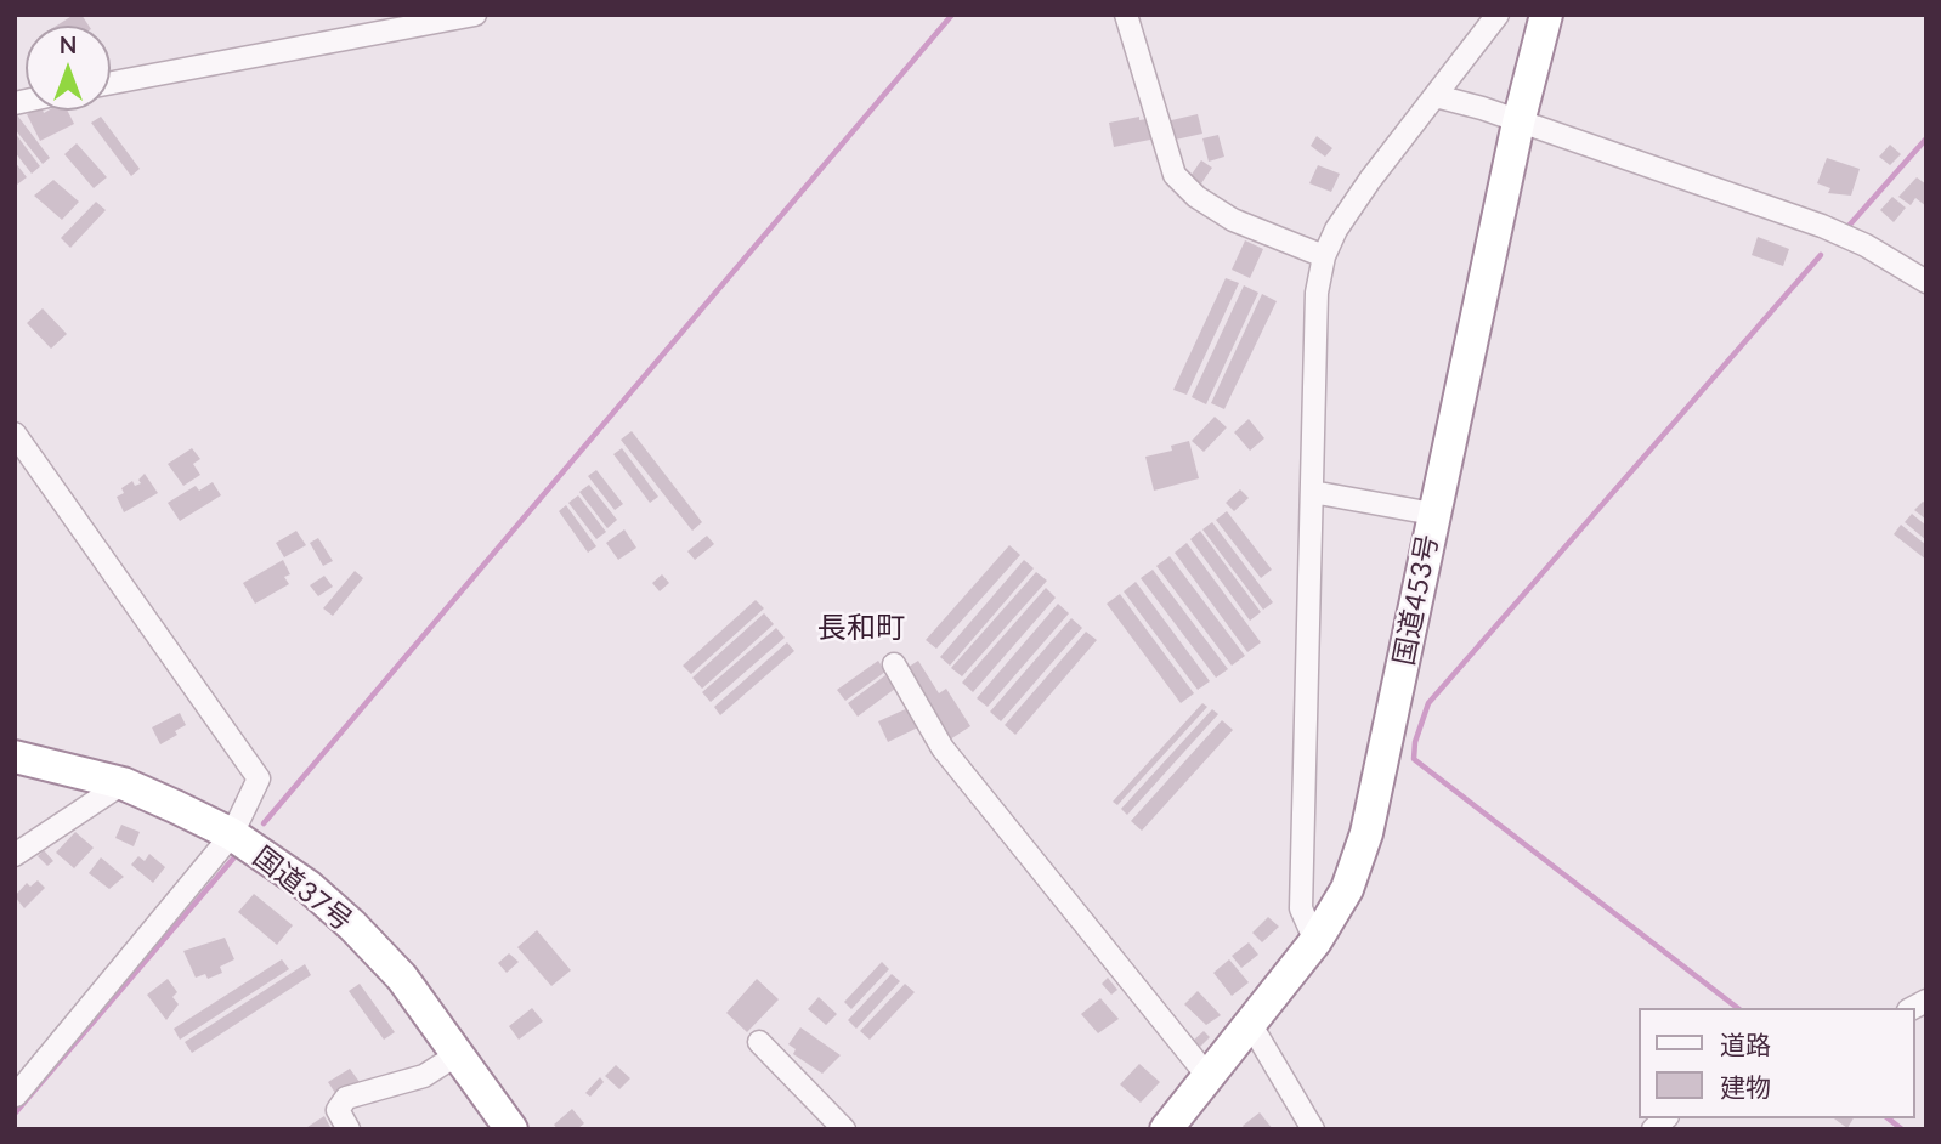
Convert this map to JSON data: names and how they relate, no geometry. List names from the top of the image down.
{
  "streets": {
    "highway": ["国道453号", "国道37号"]
  },
  "districts": ["長和町"],
  "legend": ["道路", "建物"],
  "north": "top"
}
